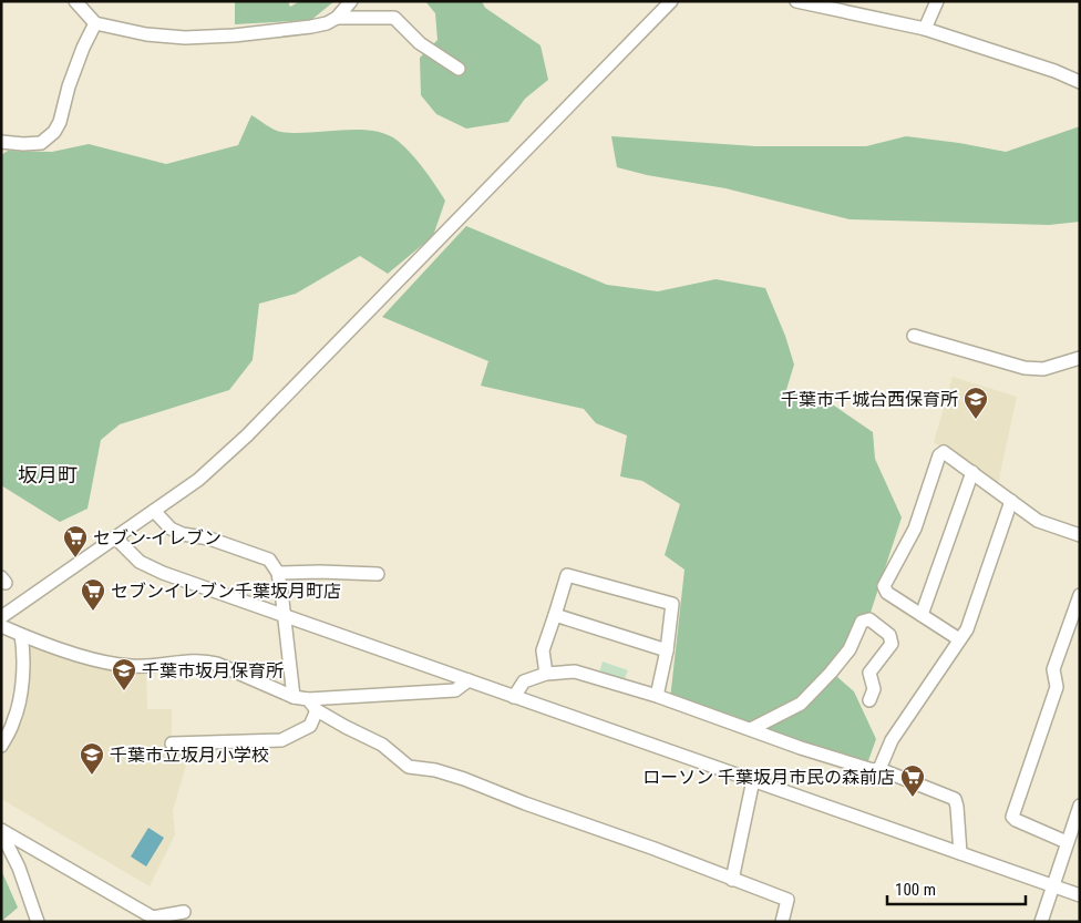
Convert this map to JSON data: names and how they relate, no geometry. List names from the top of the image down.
{
  "districts": ["坂月町"],
  "places": {
    "school or university": ["千葉市千城台西保育所", "千葉市坂月保育所", "千葉市立坂月小学校"],
    "supermarket": ["セブン-イレブン", "セブンイレブン千葉坂月町店", "ローソン 千葉坂月市民の森前店"]
  },
  "scale_bar": "100 m"
}
